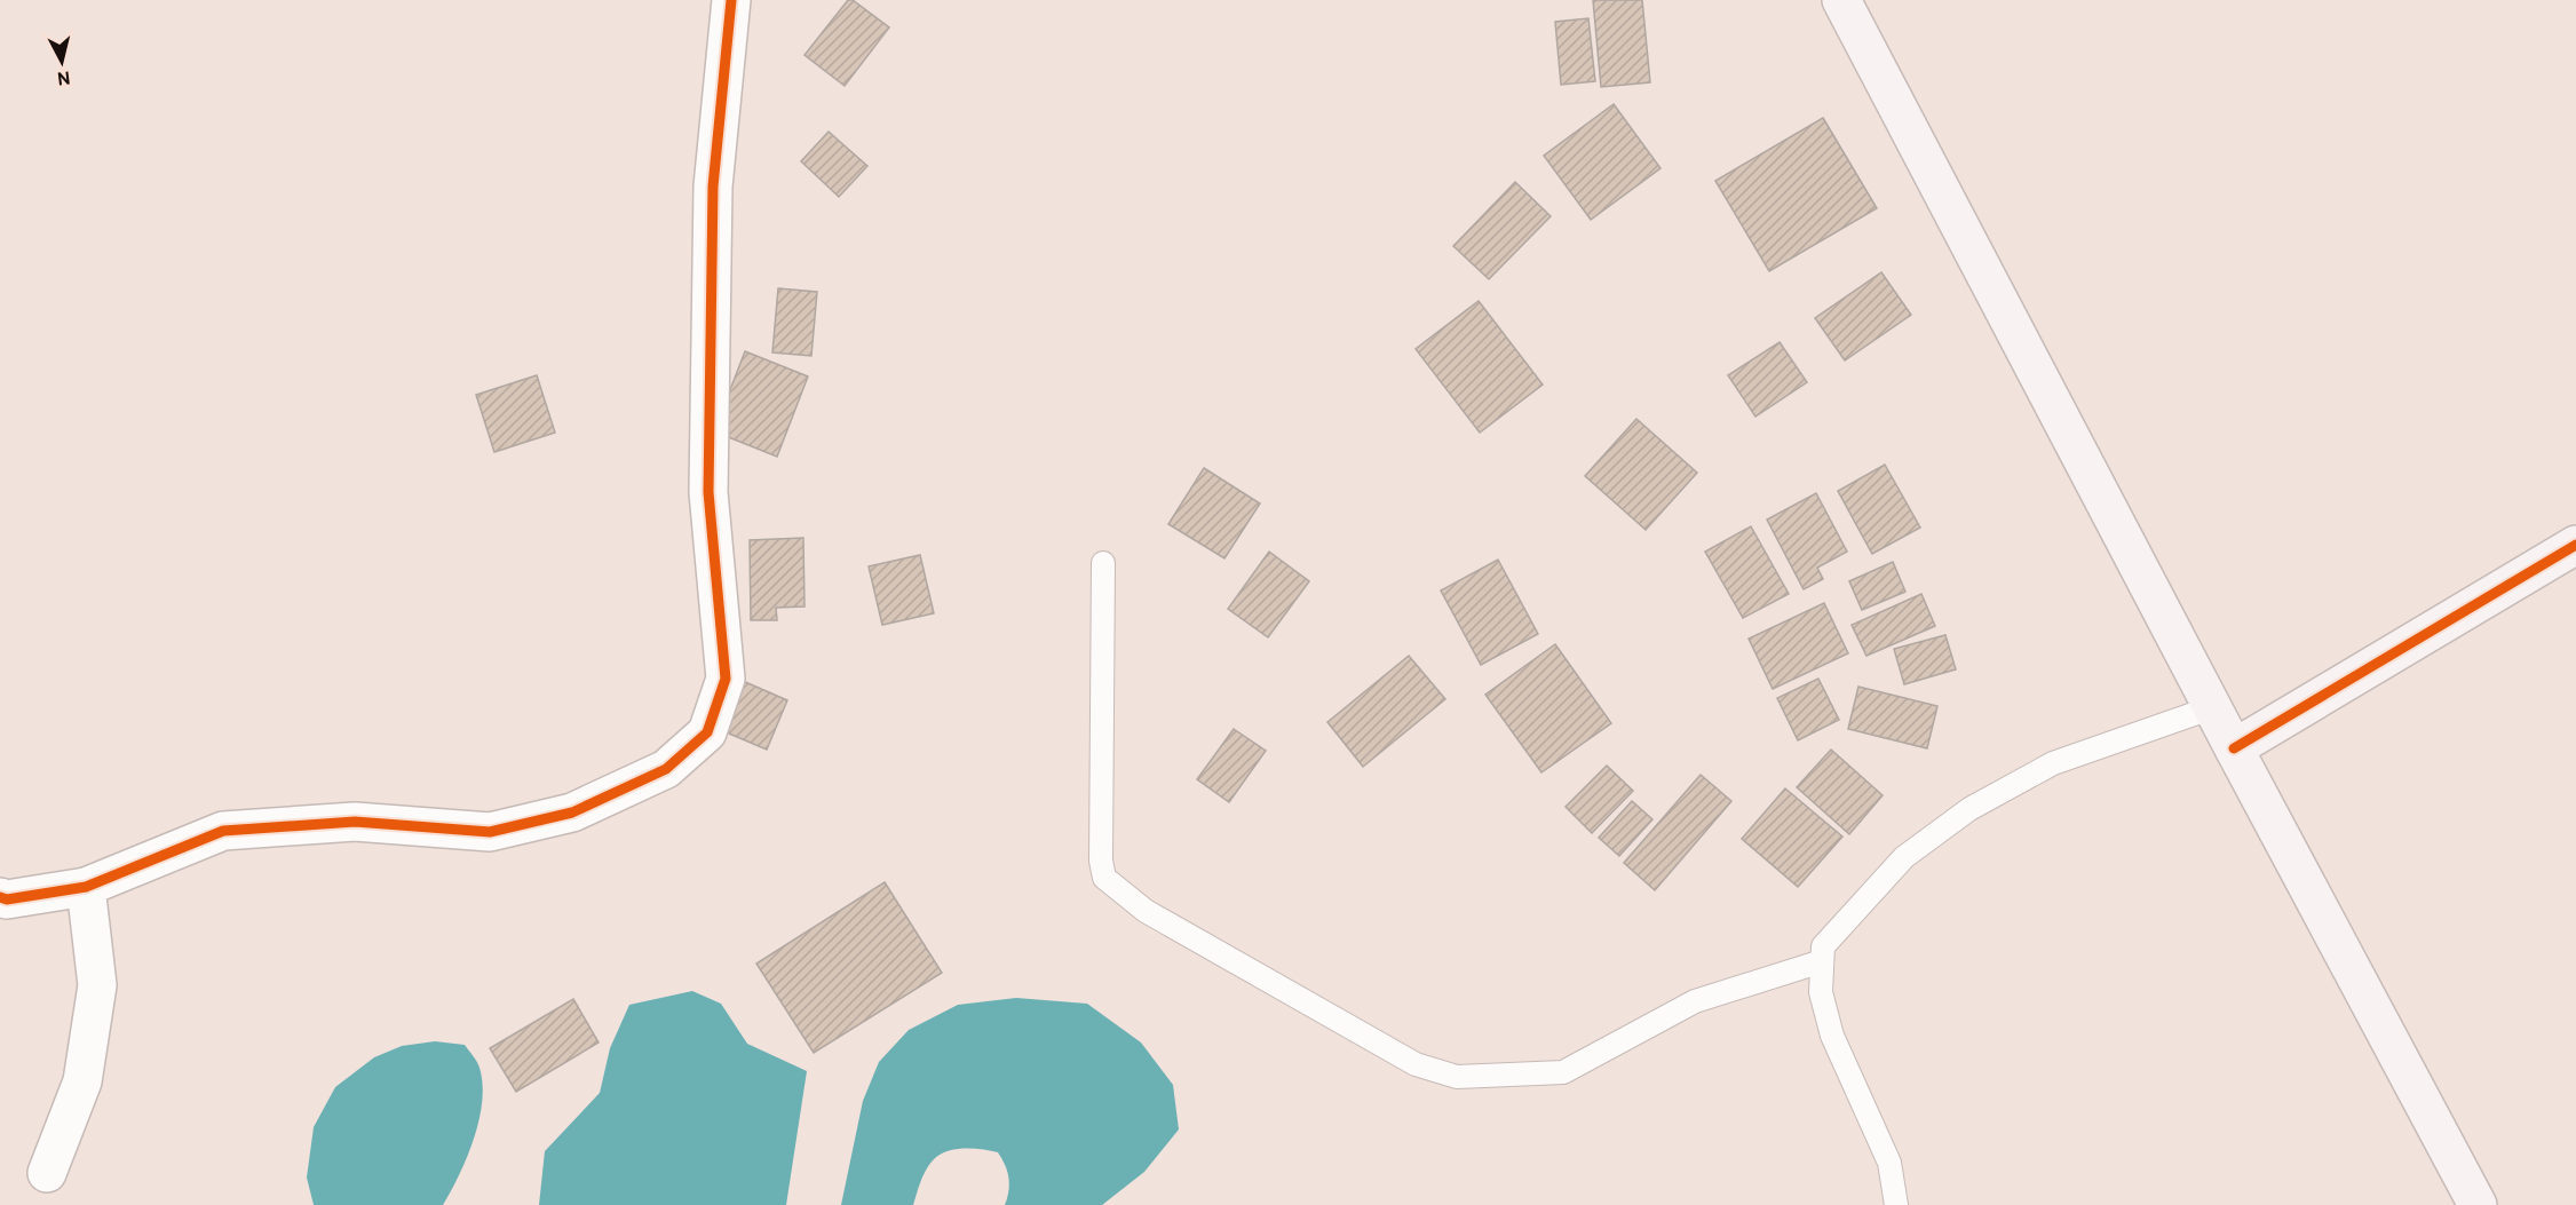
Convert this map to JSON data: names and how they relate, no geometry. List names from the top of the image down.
{
  "north": "bottom"
}
